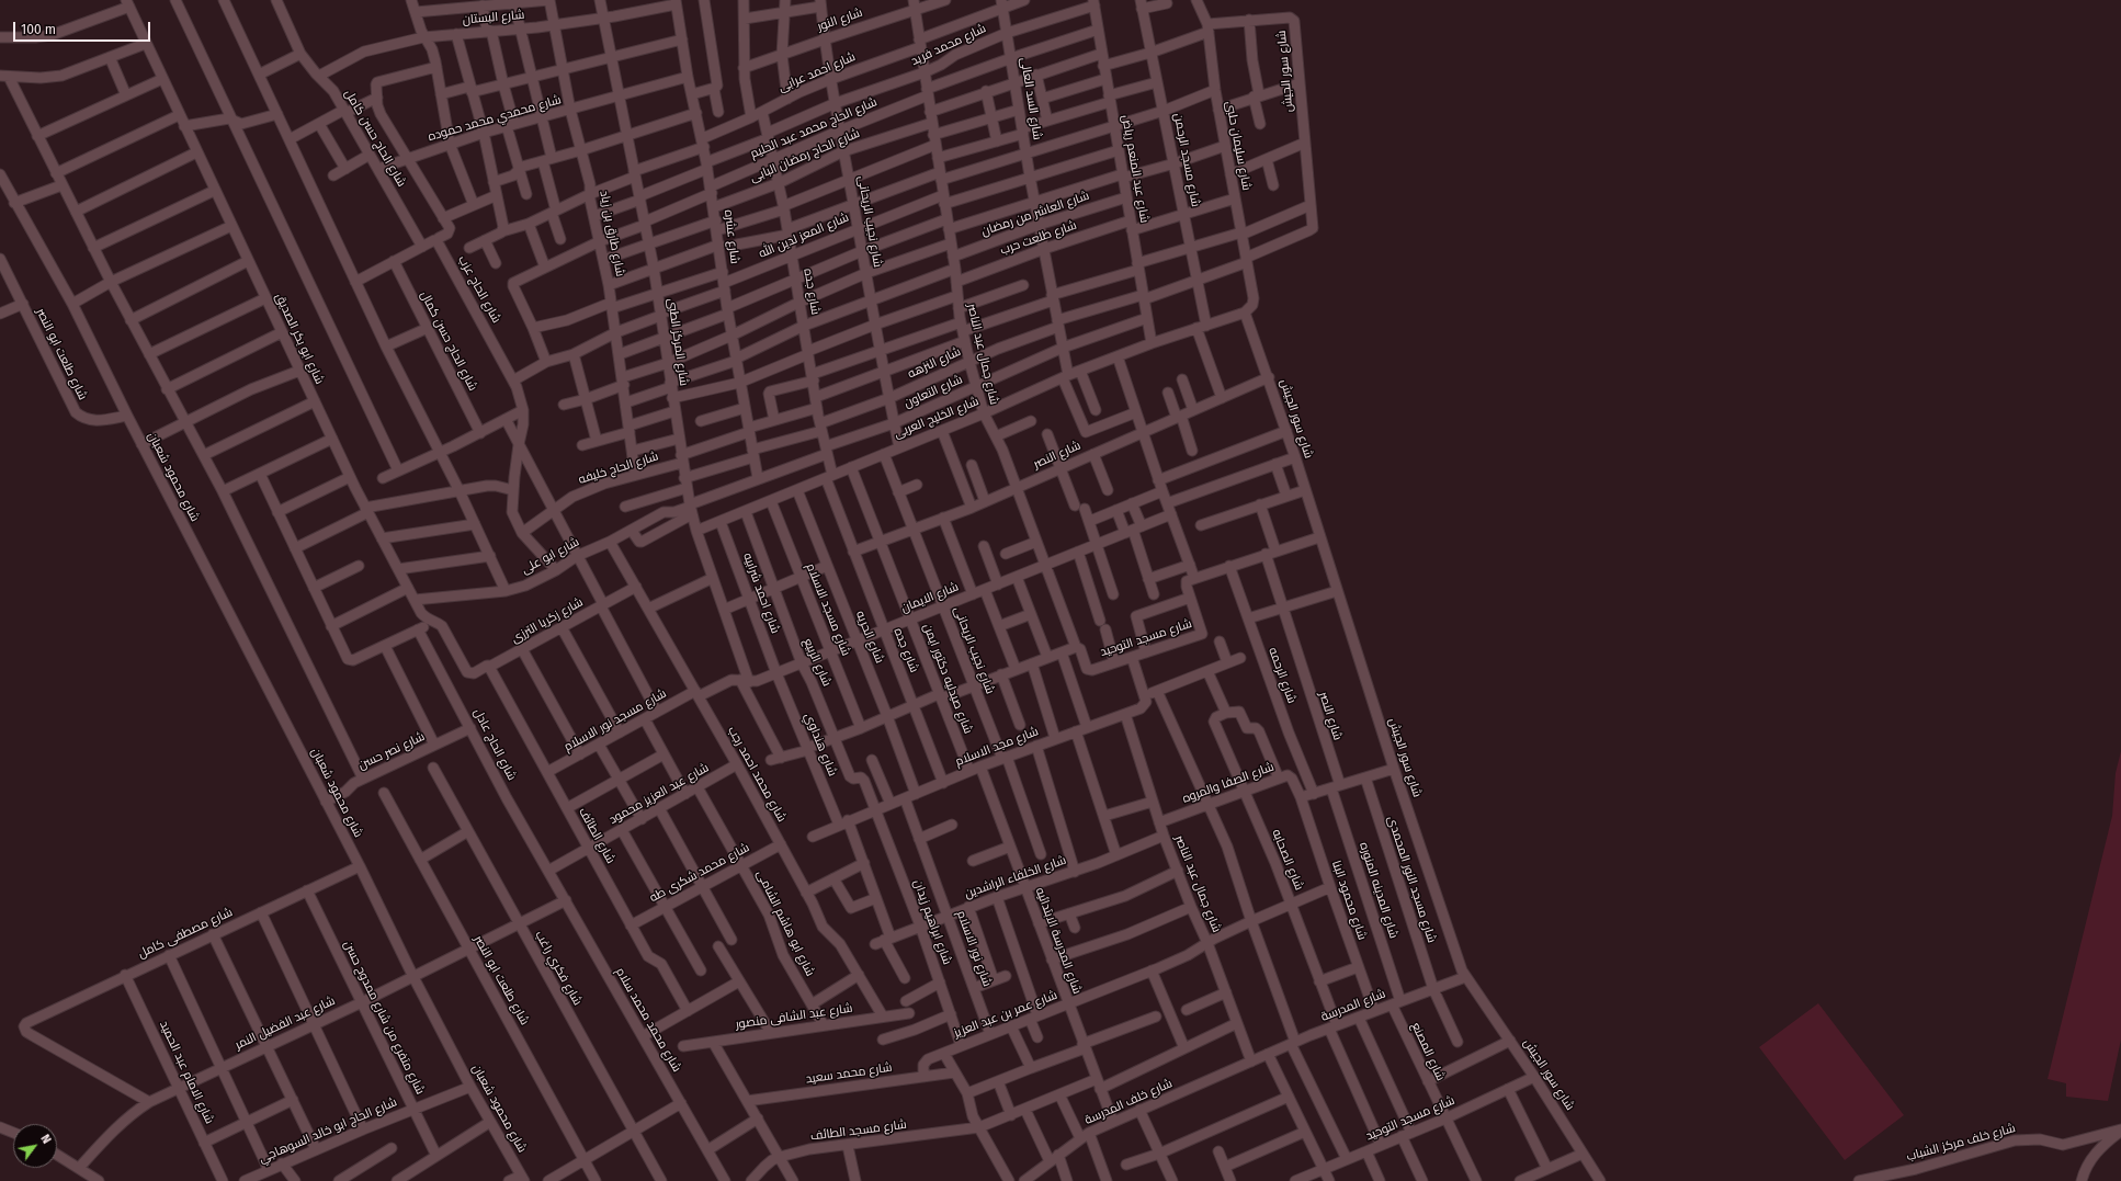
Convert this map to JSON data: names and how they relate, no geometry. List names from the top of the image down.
{
  "streets": {
    "street": [
      "شارع البستان",
      "شارع النور",
      "شارع محمد فريد",
      "شارع سور الجيش",
      "شارع احمد عرابى",
      "شارع السد العالى",
      "شارع محمدي محمد حموده",
      "شارع الحاج محمد عبد الحليم",
      "شارع الحاج حسن كامل",
      "شارع سليمان حلبى",
      "شارع الحاج رمضان البابى",
      "شارع مسجد الرحمن",
      "شارع عبد المنعم رياض",
      "شارع العاشر من رمضان",
      "شارع نجيب الريحانى",
      "شارع طارق بن زياد",
      "شارع المعز لدين الله",
      "شارع عشره",
      "شارع طلعت حرب",
      "شارع الحاج عزب",
      "شارع جده",
      "شارع ابو بكر الصديق",
      "شارع الحاج حسن كمال",
      "شارع المركز الطبى",
      "شارع طلعت ابو النصر",
      "شارع جمال عبد الناصر",
      "شارع النزهه",
      "شارع التعاون",
      "شارع الخليج العربى",
      "شارع النصر",
      "شارع الحاج خليفه",
      "شارع محمود شعبان",
      "شارع ابو على",
      "شارع احمد شرابيه",
      "شارع الايمان",
      "شارع مسجد الاسلام",
      "شارع زكريا الترزى",
      "شارع الحريه",
      "شارع مسجد التوحيد",
      "شارع الربيع",
      "شارع الرحمه",
      "شارع صيدليه دكتور ايمن",
      "شارع مسجد نور الاسلام",
      "شارع الحاج عادل",
      "شارع هنداوي",
      "شارع مجد الاسلام",
      "شارع نصر حسن",
      "شارع محمد احمد رجب",
      "شارع الصفا والمروه",
      "شارع عبد العزيز محمود",
      "شارع الطائف",
      "شارع الصحابه",
      "شارع محمد شكرى طه",
      "شارع الخلفاء الراشدين",
      "شارع مسجد النور المحمدى",
      "شارع المدينه المنوره",
      "شارع محمود البنا",
      "شارع ابراهيم زيدان",
      "شارع ابو هاشم الشامى",
      "شارع مصطفى كامل",
      "شارع المدرسة الابتدائيه",
      "شارع نور الاسلام",
      "شارع فكري راغب",
      "شارع المدرسة",
      "شارع عمر بن عبد العزيز",
      "شارع عبد الشافى منصور",
      "شارع متفرع من شارع ممدوح حسن",
      "شارع محمد محمد سلام",
      "شارع عبد الفضيل النمر",
      "شارع المصنع",
      "شارع الامام عبد الحميد",
      "شارع محمد سعيد",
      "شارع خلف المدرسة",
      "شارع الحاج ابو خالد السوهاجي",
      "شارع مسجد الطائف",
      "شارع خلف مركز الشباب"
    ]
  },
  "crossings": [
    ["شارع البستان", "شارع الحاج حسن كامل"],
    ["شارع البستان", "شارع طارق بن زياد"],
    ["شارع البستان", "شارع عشره"],
    ["شارع البستان", "شارع المركز الطبى"],
    ["شارع النور", "شارع نجيب الريحانى"],
    ["شارع النور", "شارع جمال عبد الناصر"],
    ["شارع محمد فريد", "شارع السد العالى"],
    ["شارع محمد فريد", "شارع عبد المنعم رياض"],
    ["شارع محمد فريد", "شارع نجيب الريحانى"],
    ["شارع محمد فريد", "شارع طارق بن زياد"],
    ["شارع محمد فريد", "شارع عشره"],
    ["شارع محمد فريد", "شارع جده"],
    ["شارع محمد فريد", "شارع المركز الطبى"],
    ["شارع محمد فريد", "شارع جمال عبد الناصر"],
    ["شارع سور الجيش", "شارع سليمان حلبى"],
    ["شارع سور الجيش", "شارع النزهه"],
    ["شارع سور الجيش", "شارع الخليج العربى"],
    ["شارع سور الجيش", "شارع النصر"],
    ["شارع سور الجيش", "شارع مسجد التوحيد"],
    ["شارع سور الجيش", "شارع المدرسة"],
    ["شارع احمد عرابى", "شارع السد العالى"],
    ["شارع احمد عرابى", "شارع نجيب الريحانى"],
    ["شارع احمد عرابى", "شارع طارق بن زياد"],
    ["شارع احمد عرابى", "شارع عشره"],
    ["شارع احمد عرابى", "شارع جده"],
    ["شارع احمد عرابى", "شارع المركز الطبى"],
    ["شارع احمد عرابى", "شارع جمال عبد الناصر"],
    ["شارع السد العالى", "شارع الحاج محمد عبد الحليم"],
    ["شارع السد العالى", "شارع العاشر من رمضان"],
    ["شارع السد العالى", "شارع المعز لدين الله"],
    ["شارع السد العالى", "شارع طلعت حرب"],
    ["شارع السد العالى", "شارع النزهه"],
    ["شارع السد العالى", "شارع التعاون"],
    ["شارع السد العالى", "شارع الخليج العربى"],
    ["شارع محمدي محمد حموده", "شارع الحاج حسن كامل"],
    ["شارع محمدي محمد حموده", "شارع طارق بن زياد"],
    ["شارع محمدي محمد حموده", "شارع عشره"],
    ["شارع محمدي محمد حموده", "شارع المركز الطبى"],
    ["شارع الحاج محمد عبد الحليم", "شارع عبد المنعم رياض"],
    ["شارع الحاج محمد عبد الحليم", "شارع نجيب الريحانى"],
    ["شارع الحاج محمد عبد الحليم", "شارع طارق بن زياد"],
    ["شارع الحاج محمد عبد الحليم", "شارع عشره"],
    ["شارع الحاج محمد عبد الحليم", "شارع جده"],
    ["شارع الحاج محمد عبد الحليم", "شارع المركز الطبى"],
    ["شارع الحاج محمد عبد الحليم", "شارع جمال عبد الناصر"],
    ["شارع سليمان حلبى", "شارع طلعت حرب"],
    ["شارع سليمان حلبى", "شارع النزهه"],
    ["شارع سليمان حلبى", "شارع الخليج العربى"],
    ["شارع الحاج رمضان البابى", "شارع نجيب الريحانى"],
    ["شارع الحاج رمضان البابى", "شارع عشره"],
    ["شارع الحاج رمضان البابى", "شارع جده"],
    ["شارع الحاج رمضان البابى", "شارع جمال عبد الناصر"],
    ["شارع مسجد الرحمن", "شارع طلعت حرب"],
    ["شارع مسجد الرحمن", "شارع النزهه"],
    ["شارع مسجد الرحمن", "شارع الخليج العربى"],
    ["شارع مسجد الرحمن", "شارع النصر"],
    ["شارع عبد المنعم رياض", "شارع العاشر من رمضان"],
    ["شارع عبد المنعم رياض", "شارع المعز لدين الله"],
    ["شارع عبد المنعم رياض", "شارع طلعت حرب"],
    ["شارع عبد المنعم رياض", "شارع النزهه"],
    ["شارع عبد المنعم رياض", "شارع التعاون"],
    ["شارع عبد المنعم رياض", "شارع الخليج العربى"],
    ["شارع العاشر من رمضان", "شارع جمال عبد الناصر"],
    ["شارع نجيب الريحانى", "شارع المعز لدين الله"],
    ["شارع نجيب الريحانى", "شارع النزهه"],
    ["شارع نجيب الريحانى", "شارع التعاون"],
    ["شارع نجيب الريحانى", "شارع الخليج العربى"],
    ["شارع نجيب الريحانى", "شارع النصر"],
    ["شارع نجيب الريحانى", "شارع الايمان"],
    ["شارع نجيب الريحانى", "شارع مجد الاسلام"],
    ["شارع طارق بن زياد", "شارع المعز لدين الله"],
    ["شارع طارق بن زياد", "شارع الحاج خليفه"],
    ["شارع المعز لدين الله", "شارع عشره"],
    ["شارع المعز لدين الله", "شارع الحاج عزب"],
    ["شارع المعز لدين الله", "شارع جده"],
    ["شارع المعز لدين الله", "شارع المركز الطبى"],
    ["شارع المعز لدين الله", "شارع جمال عبد الناصر"],
    ["شارع عشره", "شارع النزهه"],
    ["شارع عشره", "شارع التعاون"],
    ["شارع عشره", "شارع الحاج خليفه"],
    ["شارع طلعت حرب", "شارع جمال عبد الناصر"],
    ["شارع الحاج عزب", "شارع الحاج خليفه"],
    ["شارع الحاج عزب", "شارع ابو على"],
    ["شارع جده", "شارع النزهه"],
    ["شارع جده", "شارع التعاون"],
    ["شارع جده", "شارع الخليج العربى"],
    ["شارع جده", "شارع النصر"],
    ["شارع جده", "شارع الحاج خليفه"],
    ["شارع جده", "شارع الايمان"],
    ["شارع جده", "شارع مجد الاسلام"],
    ["شارع ابو بكر الصديق", "شارع ابو على"],
    ["شارع ابو بكر الصديق", "شارع زكريا الترزى"],
    ["شارع المركز الطبى", "شارع النزهه"],
    ["شارع المركز الطبى", "شارع التعاون"],
    ["شارع المركز الطبى", "شارع الخليج العربى"],
    ["شارع المركز الطبى", "شارع الحاج خليفه"],
    ["شارع المركز الطبى", "شارع ابو على"],
    ["شارع المركز الطبى", "شارع الايمان"],
    ["شارع المركز الطبى", "شارع هنداوي"],
    ["شارع طلعت ابو النصر", "شارع محمود شعبان"],
    ["شارع طلعت ابو النصر", "شارع عبد الفضيل النمر"],
    ["شارع جمال عبد الناصر", "شارع النزهه"],
    ["شارع جمال عبد الناصر", "شارع التعاون"],
    ["شارع جمال عبد الناصر", "شارع الخليج العربى"],
    ["شارع جمال عبد الناصر", "شارع النصر"],
    ["شارع جمال عبد الناصر", "شارع الايمان"],
    ["شارع جمال عبد الناصر", "شارع مسجد التوحيد"],
    ["شارع جمال عبد الناصر", "شارع مجد الاسلام"],
    ["شارع جمال عبد الناصر", "شارع الصفا والمروه"],
    ["شارع جمال عبد الناصر", "شارع الخلفاء الراشدين"],
    ["شارع جمال عبد الناصر", "شارع المدرسة"],
    ["شارع جمال عبد الناصر", "شارع عمر بن عبد العزيز"],
    ["شارع جمال عبد الناصر", "شارع خلف المدرسة"],
    ["شارع التعاون", "شارع ابو على"],
    ["شارع الخليج العربى", "شارع احمد شرابيه"],
    ["شارع الخليج العربى", "شارع مسجد الاسلام"],
    ["شارع الخليج العربى", "شارع الحريه"],
    ["شارع الخليج العربى", "شارع الربيع"],
    ["شارع الخليج العربى", "شارع صيدليه دكتور ايمن"],
    ["شارع النصر", "شارع صيدليه دكتور ايمن"],
    ["شارع النصر", "شارع المدينه المنوره"],
    ["شارع محمود شعبان", "شارع نصر حسن"],
    ["شارع محمود شعبان", "شارع مصطفى كامل"],
    ["شارع محمود شعبان", "شارع عبد الفضيل النمر"],
    ["شارع محمود شعبان", "شارع الحاج ابو خالد السوهاجي"],
    ["شارع ابو على", "شارع محمد احمد رجب"],
    ["شارع احمد شرابيه", "شارع الايمان"],
    ["شارع احمد شرابيه", "شارع هنداوي"],
    ["شارع الايمان", "شارع مسجد الاسلام"],
    ["شارع الايمان", "شارع الحريه"],
    ["شارع الايمان", "شارع الربيع"],
    ["شارع الايمان", "شارع صيدليه دكتور ايمن"],
    ["شارع الايمان", "شارع مسجد نور الاسلام"],
    ["شارع الايمان", "شارع هنداوي"],
    ["شارع الايمان", "شارع محمد احمد رجب"],
    ["شارع زكريا الترزى", "شارع محمد احمد رجب"],
    ["شارع زكريا الترزى", "شارع الطائف"],
    ["شارع الحريه", "شارع مجد الاسلام"],
    ["شارع مسجد التوحيد", "شارع الصحابه"],
    ["شارع مسجد التوحيد", "شارع المصنع"],
    ["شارع الربيع", "شارع مجد الاسلام"],
    ["شارع الربيع", "شارع ابراهيم زيدان"],
    ["شارع صيدليه دكتور ايمن", "شارع مجد الاسلام"],
    ["شارع مسجد نور الاسلام", "شارع محمد احمد رجب"],
    ["شارع مسجد نور الاسلام", "شارع الطائف"],
    ["شارع الحاج عادل", "شارع نصر حسن"],
    ["شارع الحاج عادل", "شارع عبد العزيز محمود"],
    ["شارع الحاج عادل", "شارع محمد محمد سلام"],
    ["شارع هنداوي", "شارع مجد الاسلام"],
    ["شارع هنداوي", "شارع الخلفاء الراشدين"],
    ["شارع مجد الاسلام", "شارع ابراهيم زيدان"],
    ["شارع مجد الاسلام", "شارع المدرسة الابتدائيه"],
    ["شارع مجد الاسلام", "شارع نور الاسلام"],
    ["شارع محمد احمد رجب", "شارع عبد العزيز محمود"],
    ["شارع محمد احمد رجب", "شارع محمد شكرى طه"],
    ["شارع محمد احمد رجب", "شارع عبد الشافى منصور"],
    ["شارع الصفا والمروه", "شارع الصحابه"],
    ["شارع الصفا والمروه", "شارع محمود البنا"],
    ["شارع عبد العزيز محمود", "شارع الطائف"],
    ["شارع عبد العزيز محمود", "شارع ابو هاشم الشامى"],
    ["شارع عبد العزيز محمود", "شارع محمد محمد سلام"],
    ["شارع الطائف", "شارع محمد شكرى طه"],
    ["شارع الصحابه", "شارع المدرسة"],
    ["شارع الصحابه", "شارع عمر بن عبد العزيز"],
    ["شارع محمد شكرى طه", "شارع ابو هاشم الشامى"],
    ["شارع الخلفاء الراشدين", "شارع ابراهيم زيدان"],
    ["شارع الخلفاء الراشدين", "شارع المدرسة الابتدائيه"],
    ["شارع الخلفاء الراشدين", "شارع نور الاسلام"],
    ["شارع مسجد النور المحمدى", "شارع المدرسة"],
    ["شارع المدينه المنوره", "شارع المدرسة"],
    ["شارع المدينه المنوره", "شارع المصنع"],
    ["شارع محمود البنا", "شارع المدرسة"],
    ["شارع محمود البنا", "شارع عمر بن عبد العزيز"],
    ["شارع ابراهيم زيدان", "شارع عمر بن عبد العزيز"],
    ["شارع ابو هاشم الشامى", "شارع عبد الشافى منصور"],
    ["شارع مصطفى كامل", "شارع متفرع من شارع ممدوح حسن"],
    ["شارع مصطفى كامل", "شارع عبد الفضيل النمر"],
    ["شارع مصطفى كامل", "شارع الامام عبد الحميد"],
    ["شارع المدرسة الابتدائيه", "شارع عمر بن عبد العزيز"],
    ["شارع المدرسة الابتدائيه", "شارع خلف المدرسة"],
    ["شارع نور الاسلام", "شارع عمر بن عبد العزيز"],
    ["شارع فكري راغب", "شارع عبد الفضيل النمر"],
    ["شارع المدرسة", "شارع المصنع"],
    ["شارع المدرسة", "شارع خلف المدرسة"],
    ["شارع عمر بن عبد العزيز", "شارع محمد سعيد"],
    ["شارع متفرع من شارع ممدوح حسن", "شارع عبد الفضيل النمر"],
    ["شارع متفرع من شارع ممدوح حسن", "شارع الحاج ابو خالد السوهاجي"],
    ["شارع محمد محمد سلام", "شارع عبد الفضيل النمر"],
    ["شارع عبد الفضيل النمر", "شارع الامام عبد الحميد"]
  ],
  "scale_bar": "100 m",
  "north": "top right"
}
